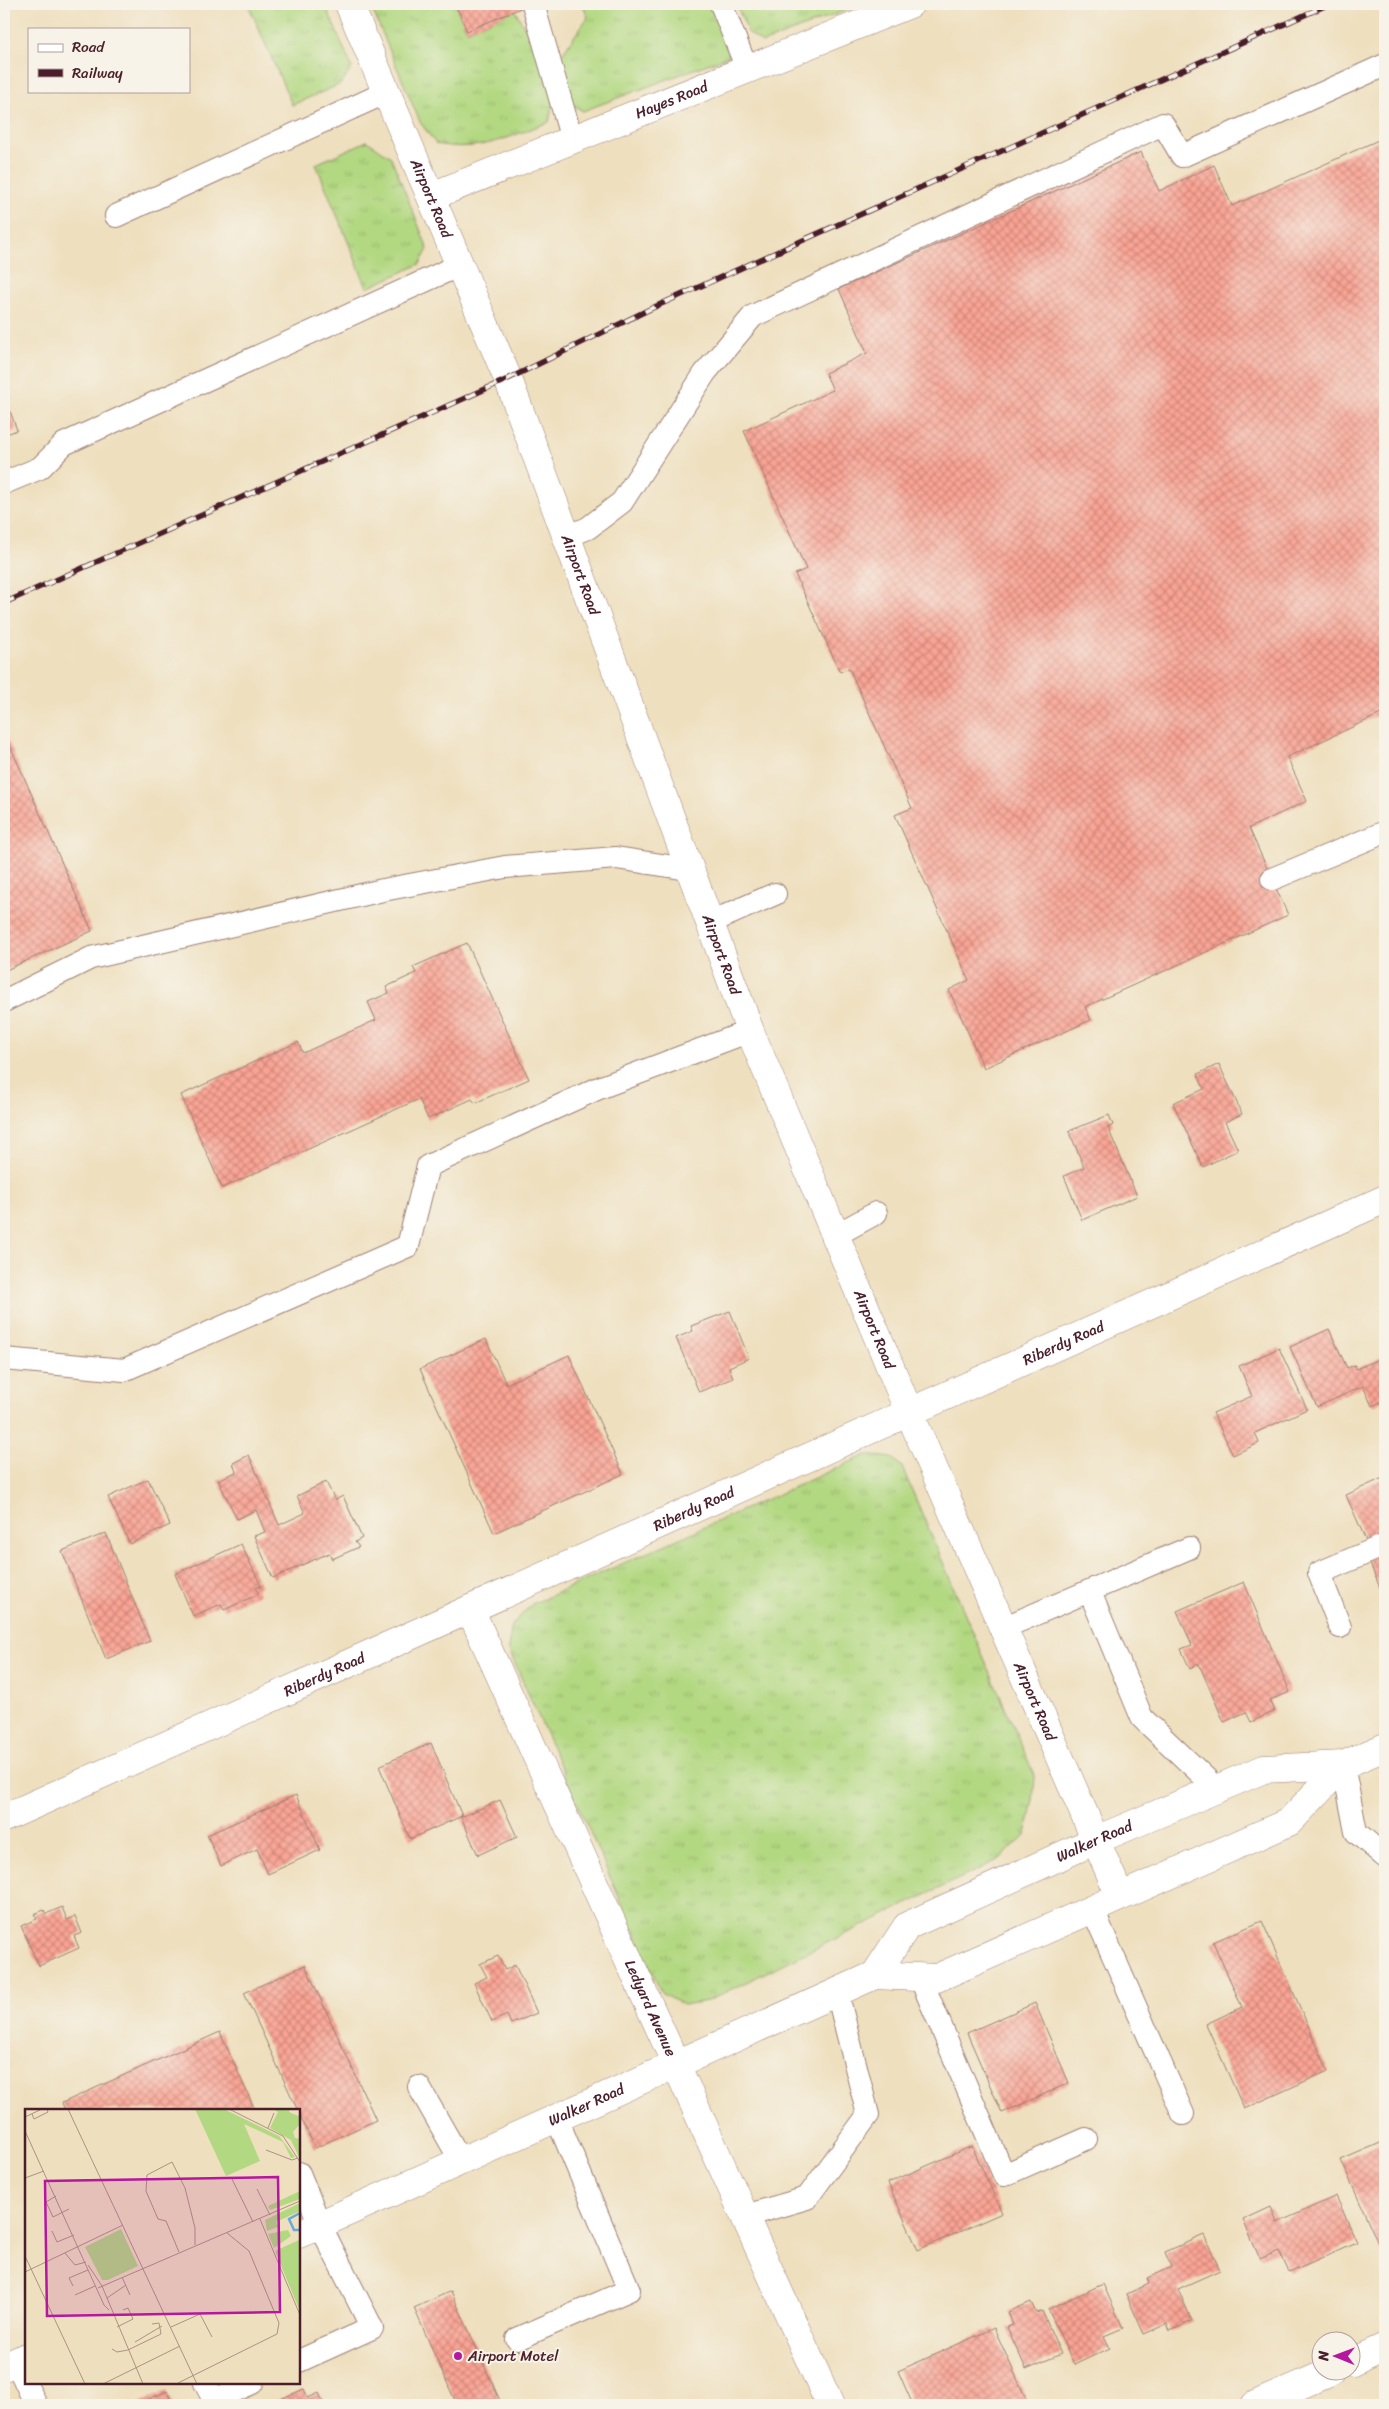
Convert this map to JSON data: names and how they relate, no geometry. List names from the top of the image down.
{
  "streets": {
    "street": [
      "Hayes Road",
      "Airport Road",
      "Riberdy Road",
      "Walker Road",
      "Ledyard Avenue"
    ]
  },
  "crossings": [
    ["Hayes Road", "Airport Road"],
    ["Airport Road", "Riberdy Road"],
    ["Airport Road", "Walker Road"],
    ["Riberdy Road", "Ledyard Avenue"],
    ["Walker Road", "Ledyard Avenue"]
  ],
  "places": ["Airport Motel"],
  "legend": ["Road", "Railway"],
  "north": "left"
}
